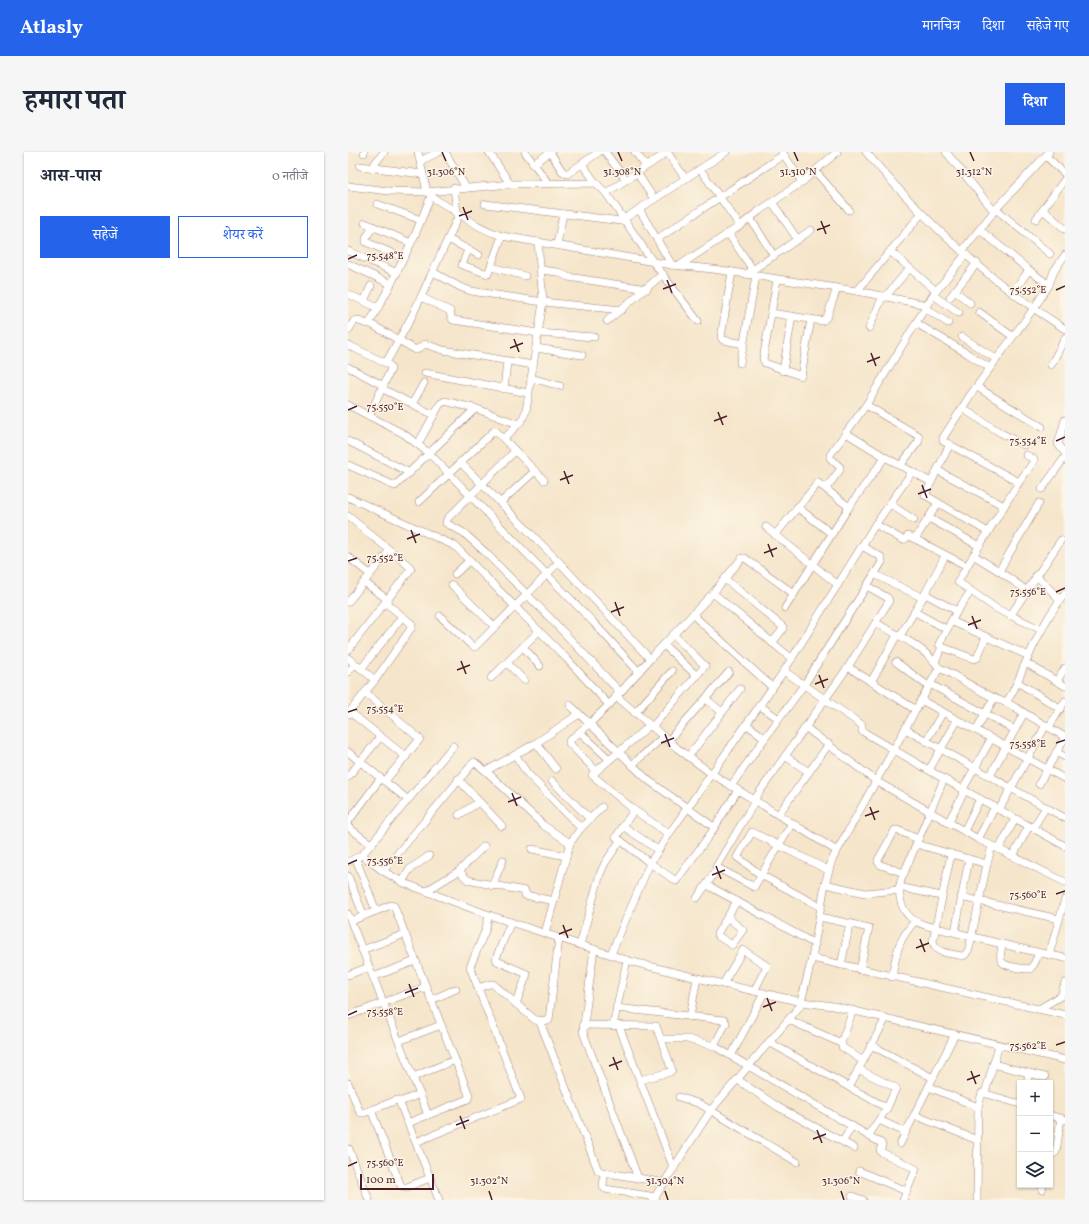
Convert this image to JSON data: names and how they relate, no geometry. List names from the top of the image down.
{
  "scale_bar": "100 m",
  "page": {
    "header": "Atlasly",
    "nav": ["मानचित्र", "दिशा", "सहेजे गए"],
    "title": "हमारा पता",
    "buttons": [
      "दिशा",
      ["सहेजें", "शेयर करें"]
    ],
    "heading": ["आस-पास", "0 नतीजे"],
    "map_buttons": ["+", "−"],
    "scale": "100 m"
  },
  "coordinates": [
    "31.306°N",
    "31.308°N",
    "31.310°N",
    "31.312°N",
    "75.548°E",
    "75.552°E",
    "75.550°E",
    "75.554°E",
    "75.556°E",
    "75.558°E",
    "75.560°E",
    "75.562°E",
    "31.302°N",
    "31.304°N"
  ]
}
